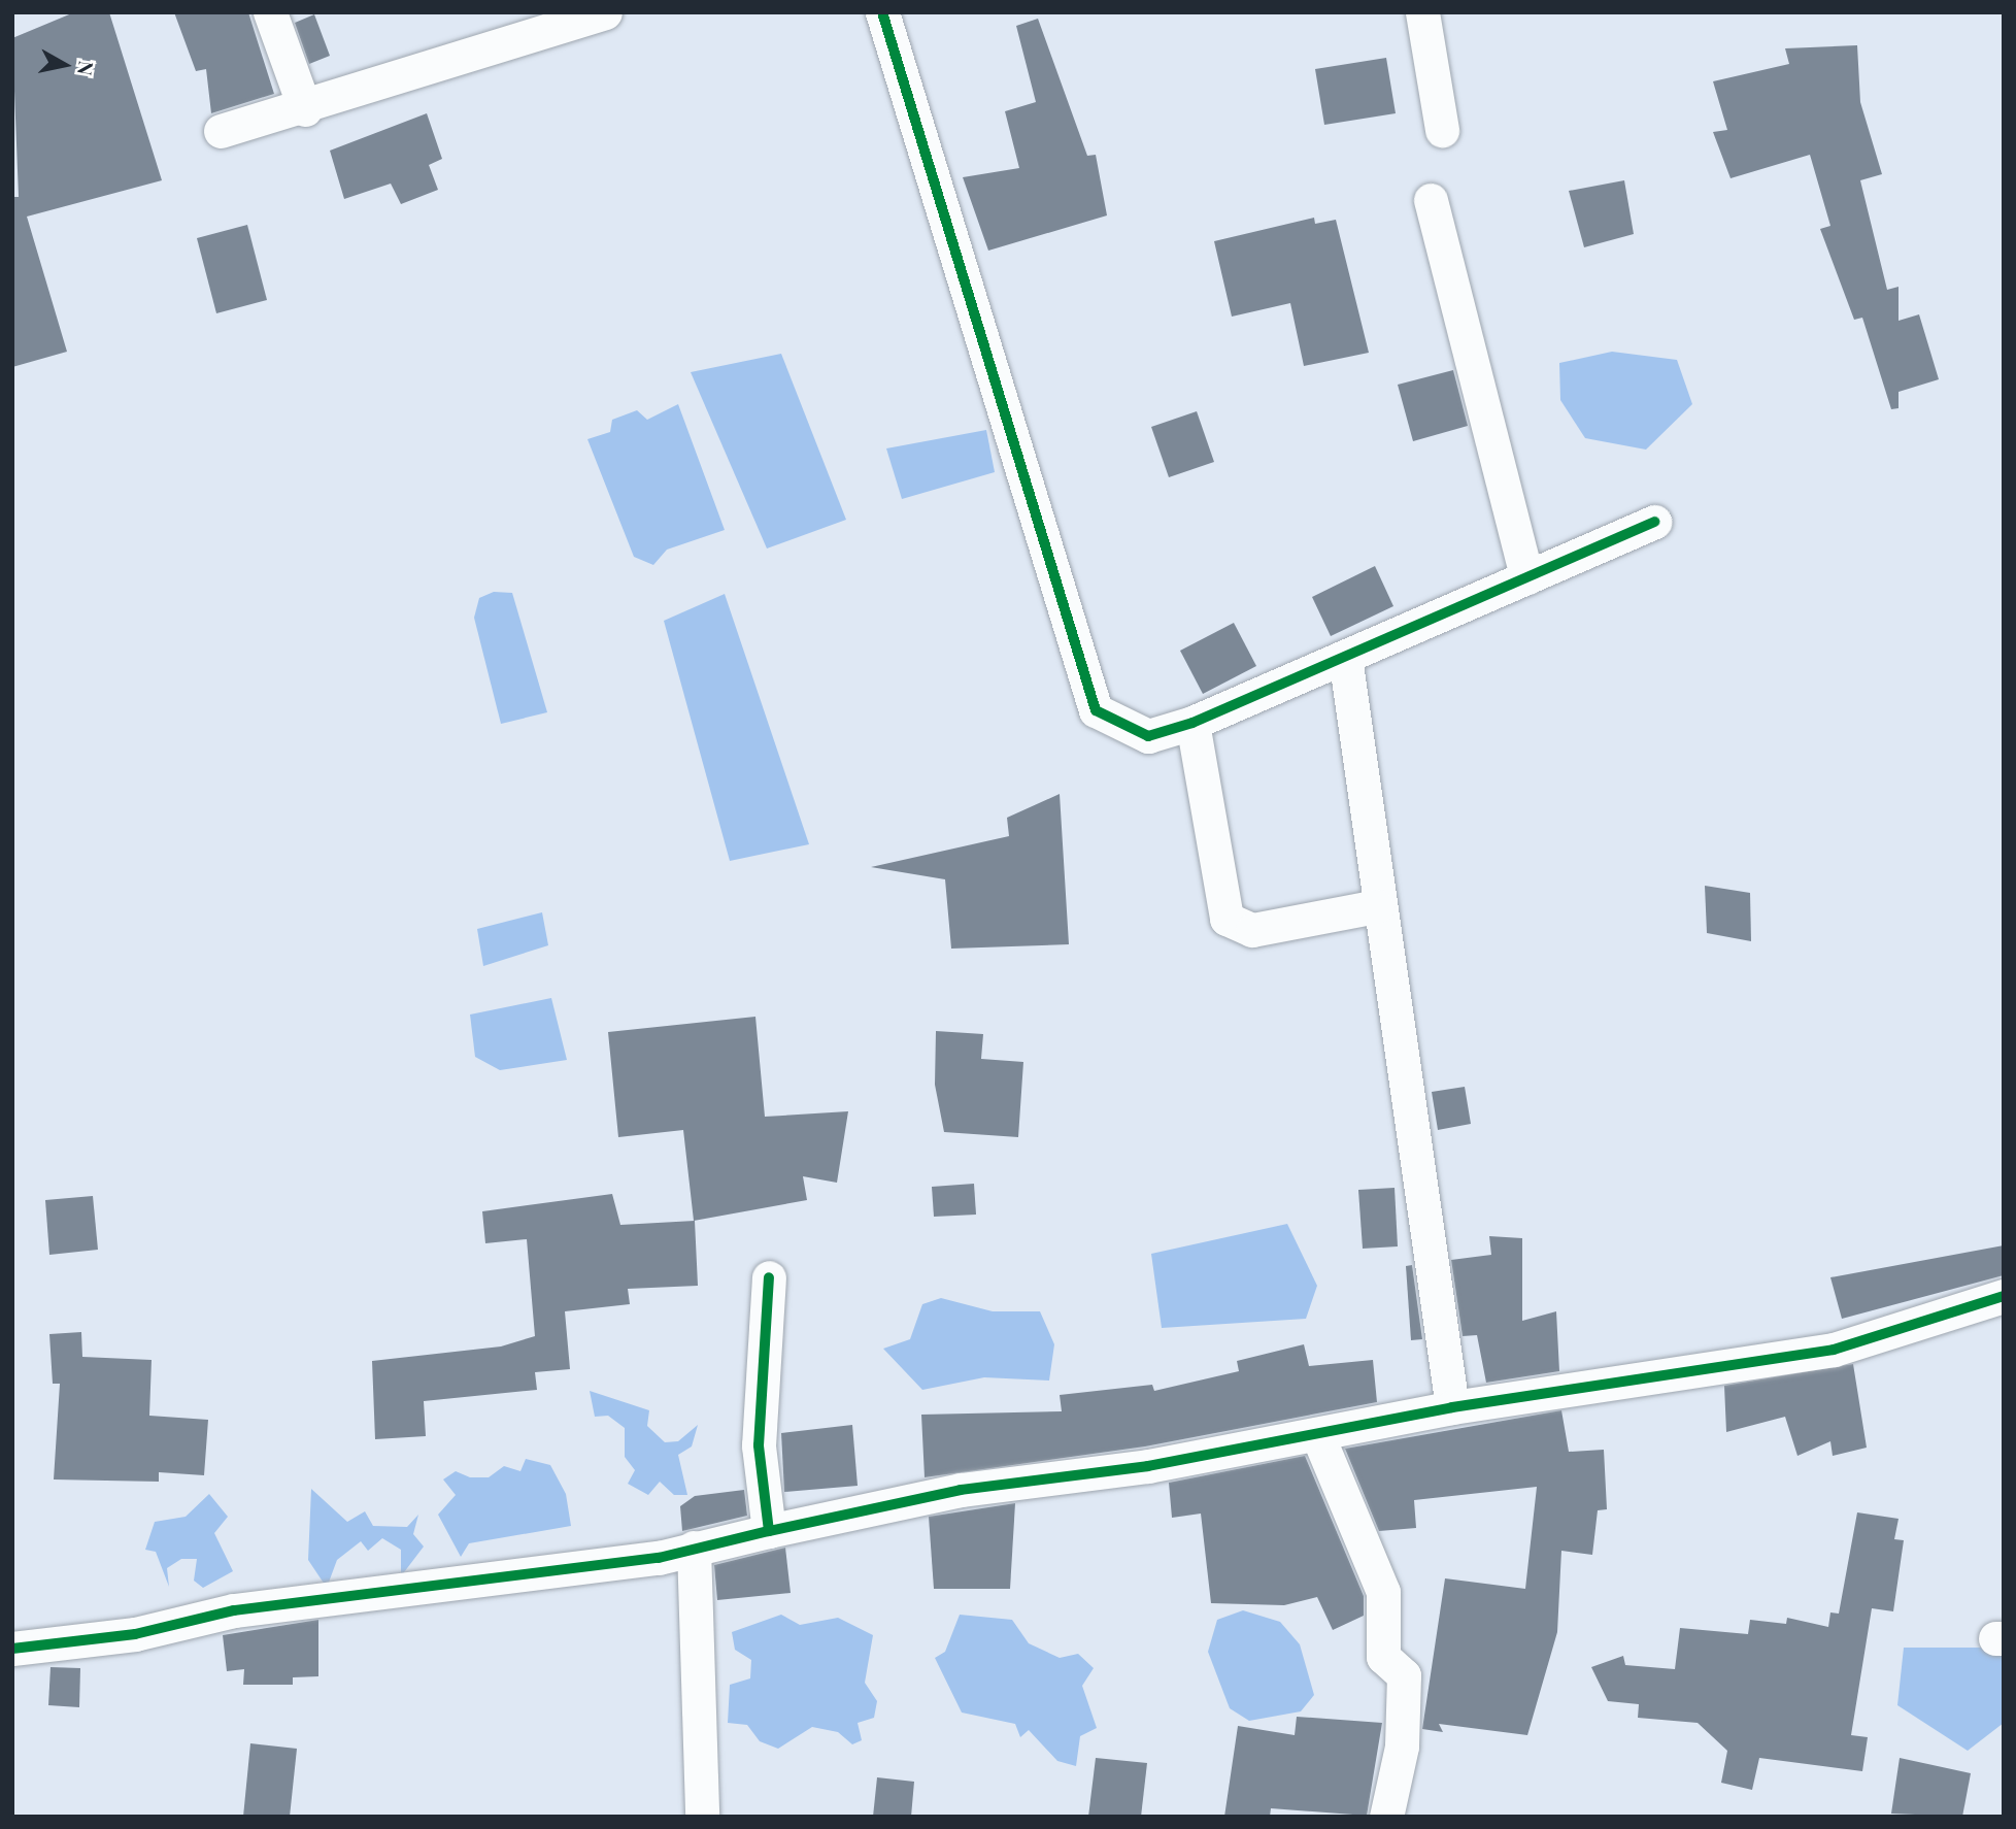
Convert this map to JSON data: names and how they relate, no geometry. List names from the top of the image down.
{
  "north": "right"
}
